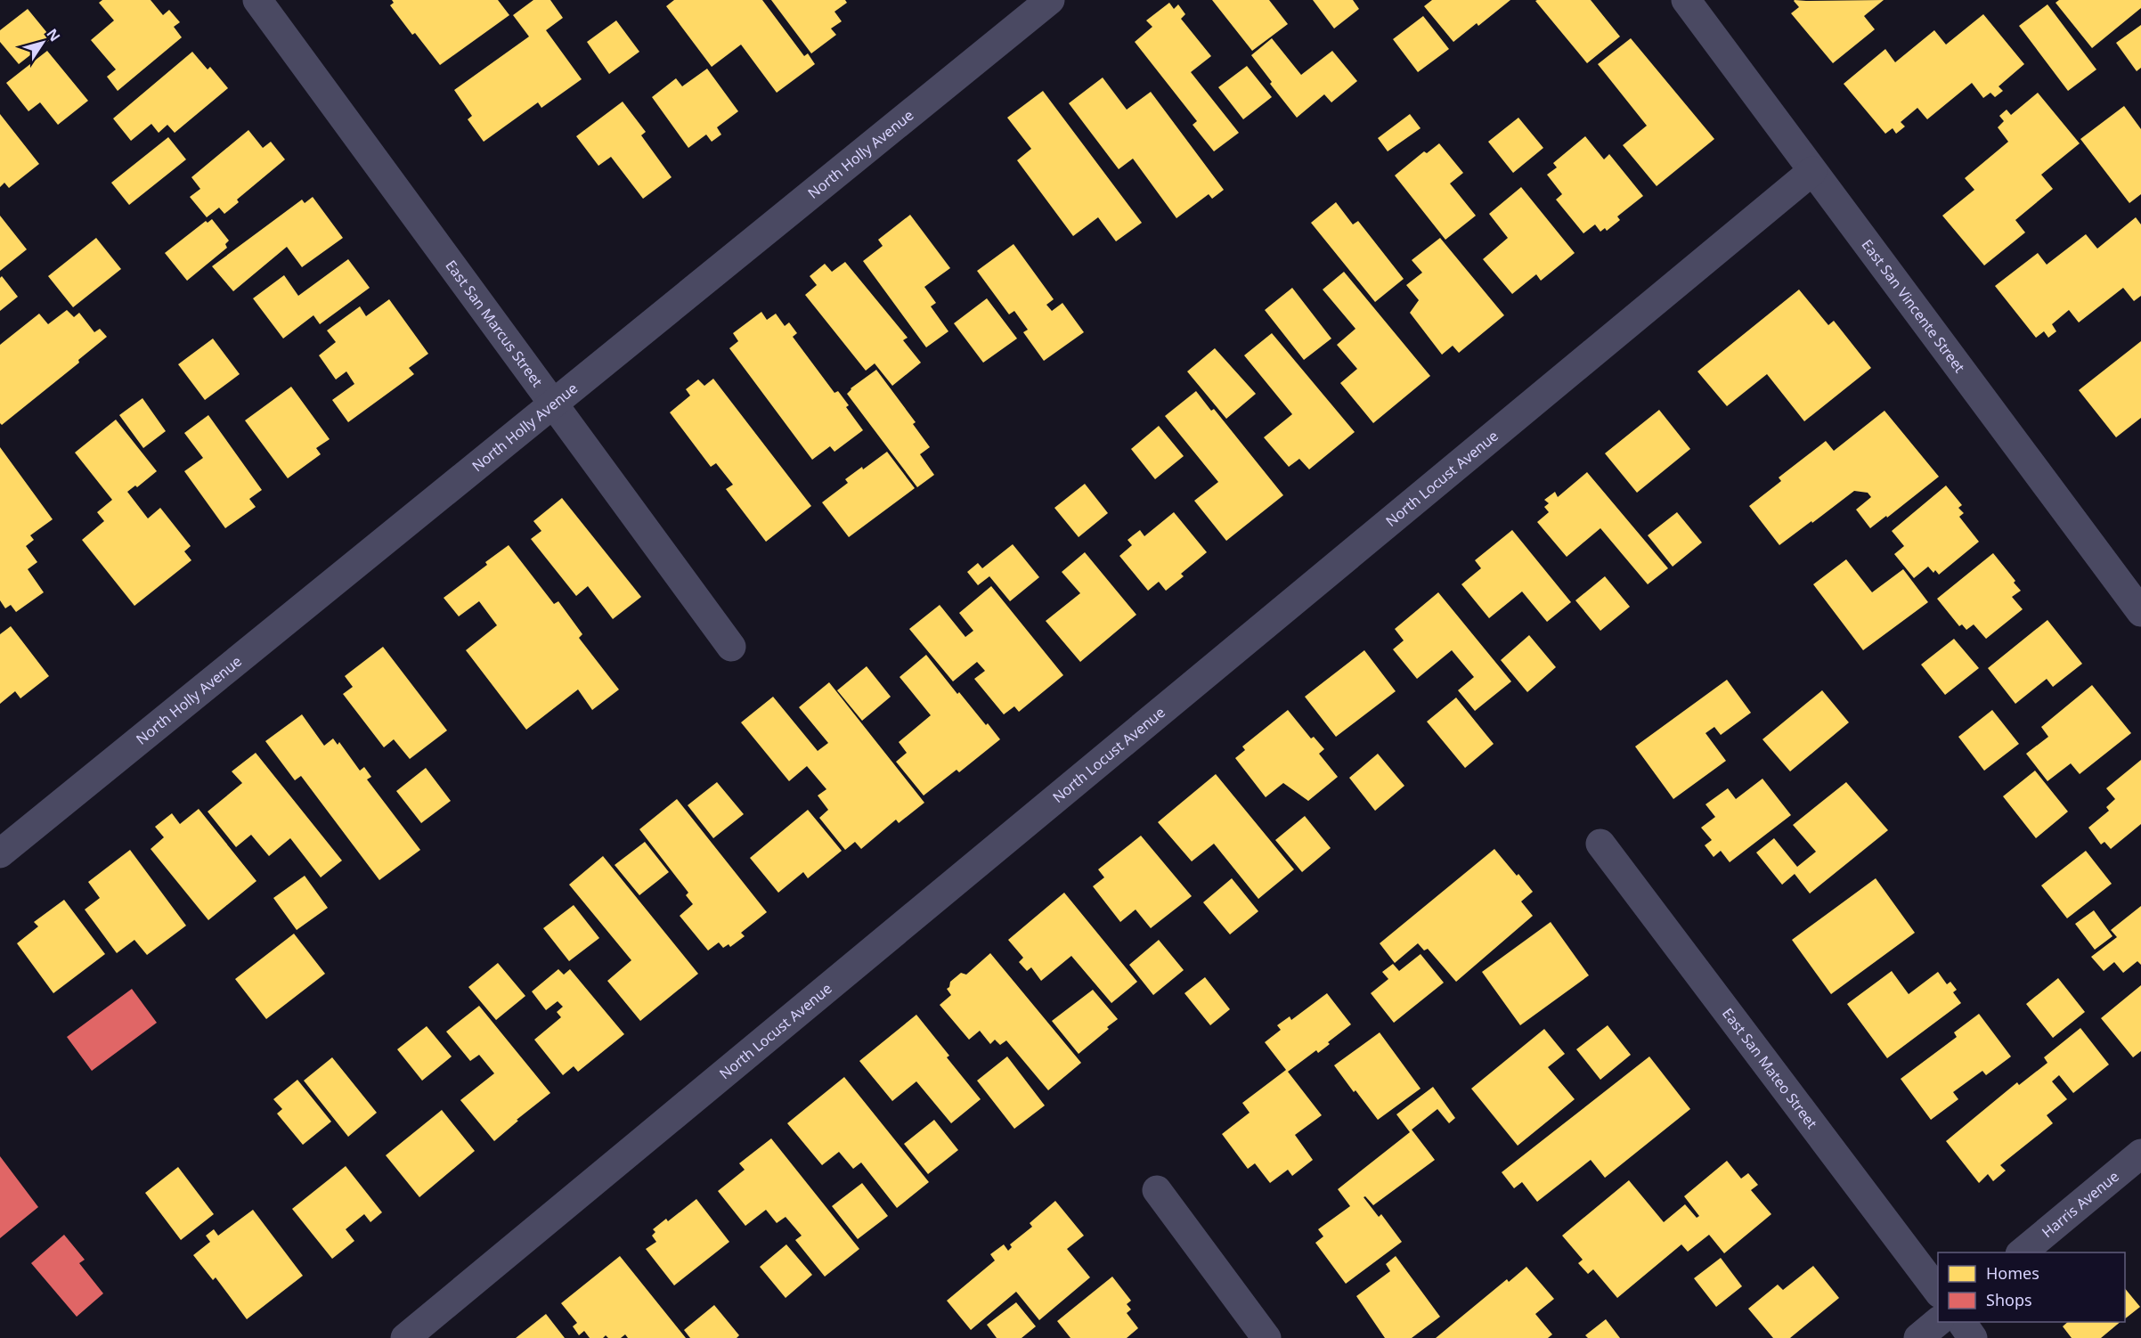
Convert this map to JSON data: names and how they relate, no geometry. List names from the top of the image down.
{
  "streets": {
    "street": [
      "North Holly Avenue",
      "East San Vincente Street",
      "East San Marcus Street",
      "North Locust Avenue",
      "East San Mateo Street",
      "Harris Avenue"
    ]
  },
  "crossings": [
    ["North Holly Avenue", "East San Marcus Street"],
    ["East San Vincente Street", "North Locust Avenue"]
  ],
  "legend": ["Homes", "Shops"],
  "north": "top right"
}
